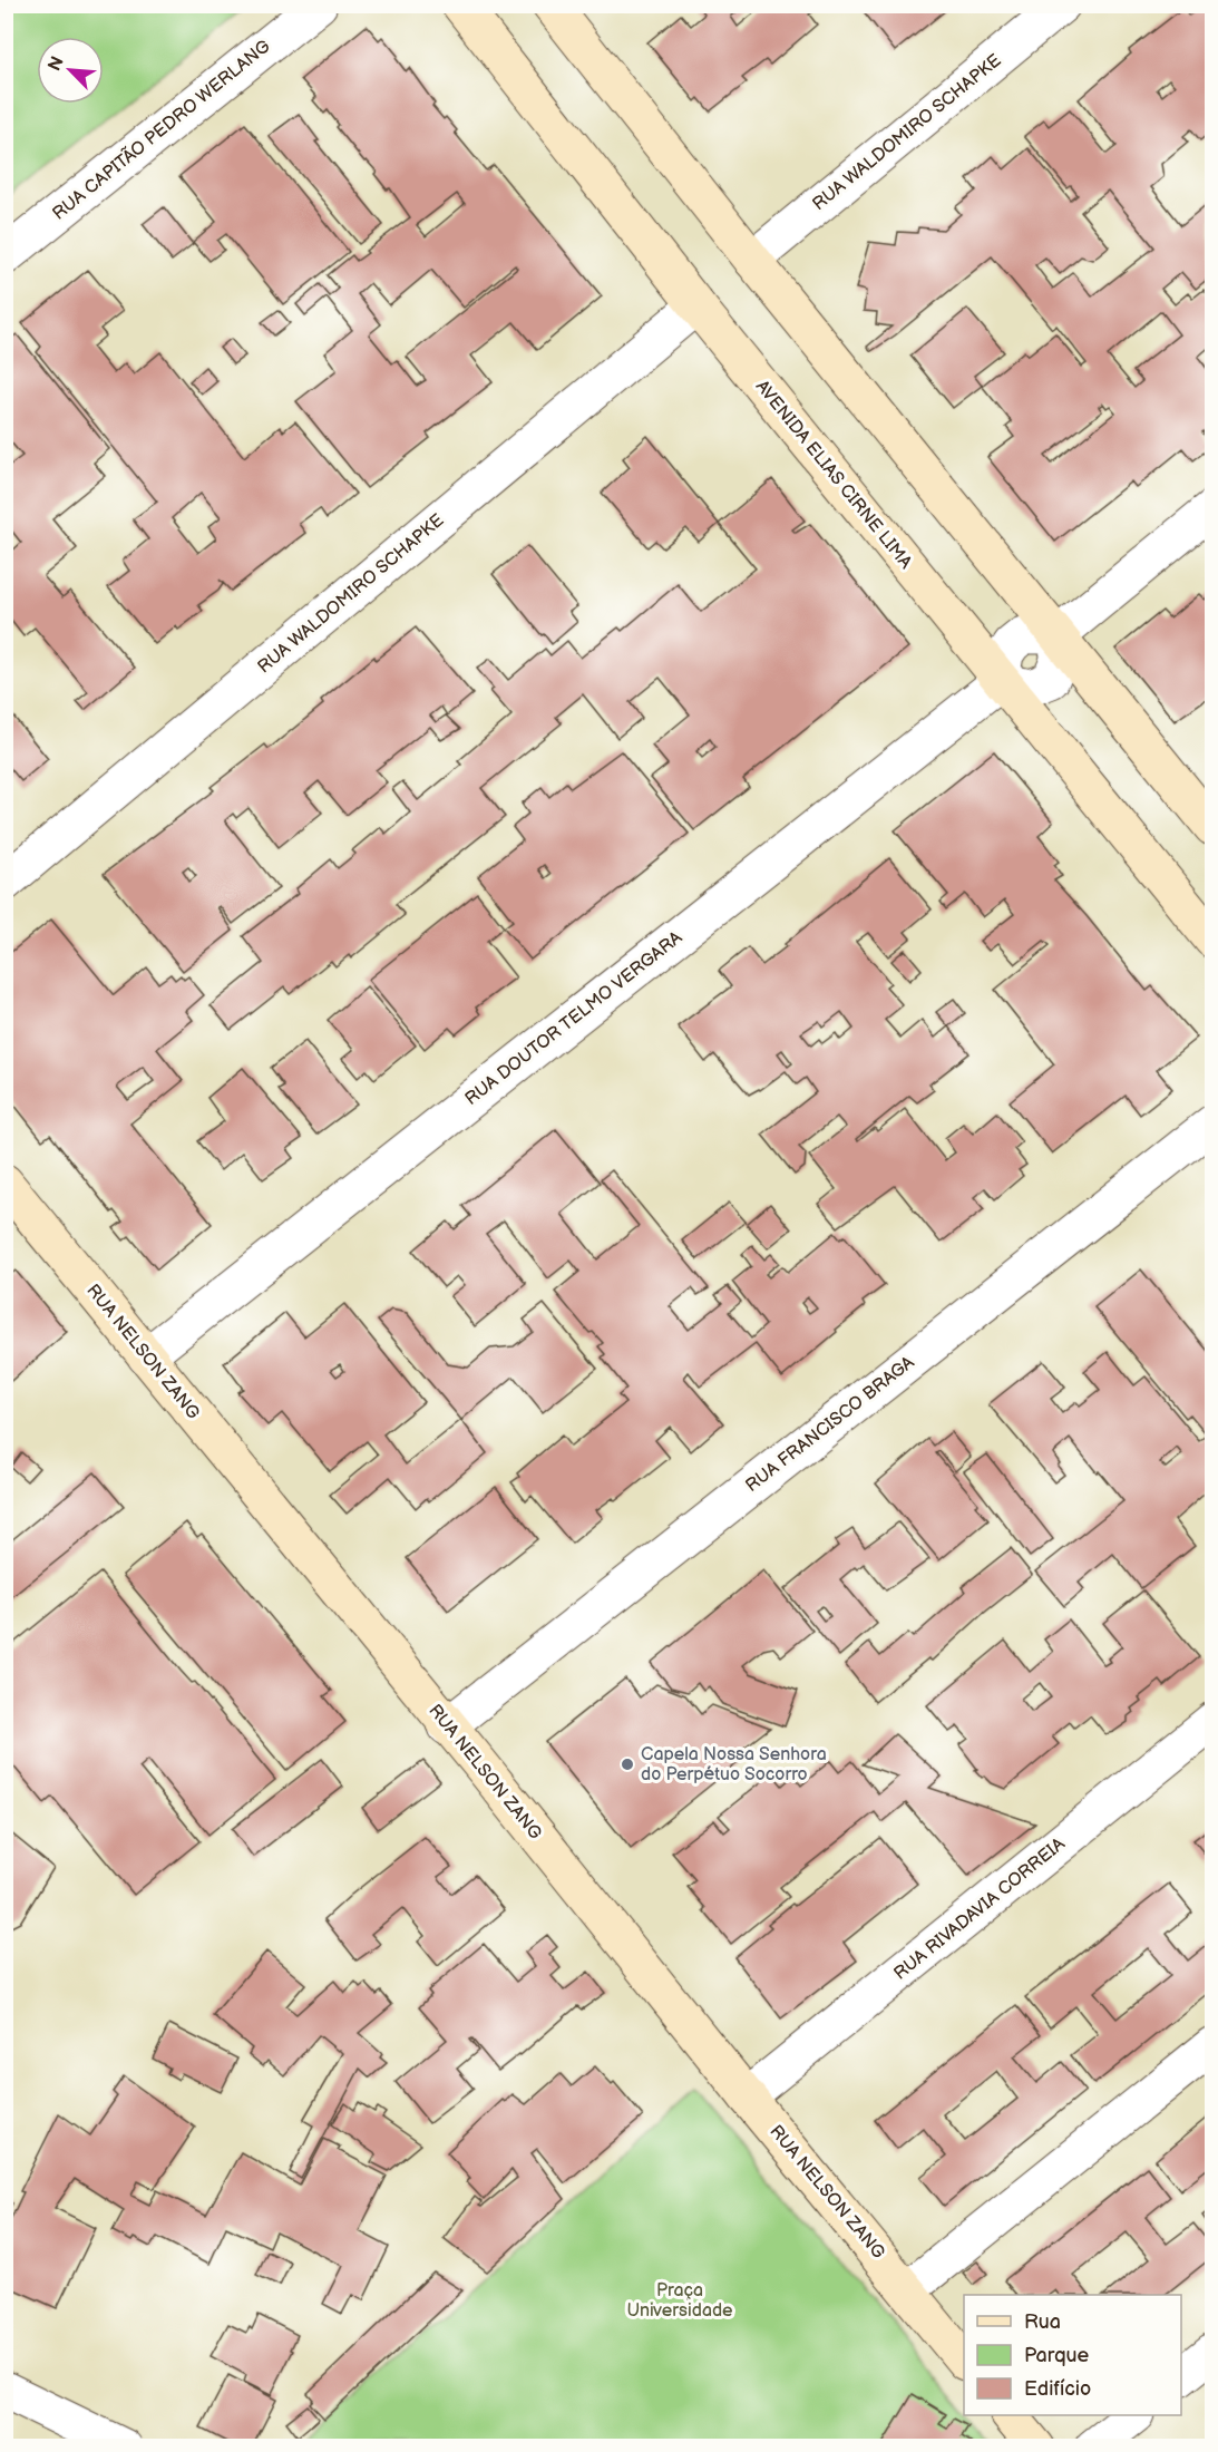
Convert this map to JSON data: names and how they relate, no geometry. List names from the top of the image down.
{
  "streets": {
    "street": [
      "RUA CAPITÃO PEDRO WERLANG",
      "RUA WALDOMIRO SCHAPKE",
      "AVENIDA ELIAS CIRNE LIMA",
      "RUA DOUTOR TELMO VERGARA",
      "RUA NELSON ZANG",
      "RUA FRANCISCO BRAGA",
      "RUA RIVADAVIA CORREIA"
    ]
  },
  "crossings": [
    ["RUA WALDOMIRO SCHAPKE", "AVENIDA ELIAS CIRNE LIMA"],
    ["AVENIDA ELIAS CIRNE LIMA", "RUA DOUTOR TELMO VERGARA"],
    ["RUA DOUTOR TELMO VERGARA", "RUA NELSON ZANG"],
    ["RUA NELSON ZANG", "RUA FRANCISCO BRAGA"],
    ["RUA NELSON ZANG", "RUA RIVADAVIA CORREIA"]
  ],
  "parks": ["Praça Universidade"],
  "places": ["Capela Nossa Senhora do Perpétuo Socorro"],
  "legend": ["Rua", "Parque", "Edifício"],
  "north": "top left"
}
